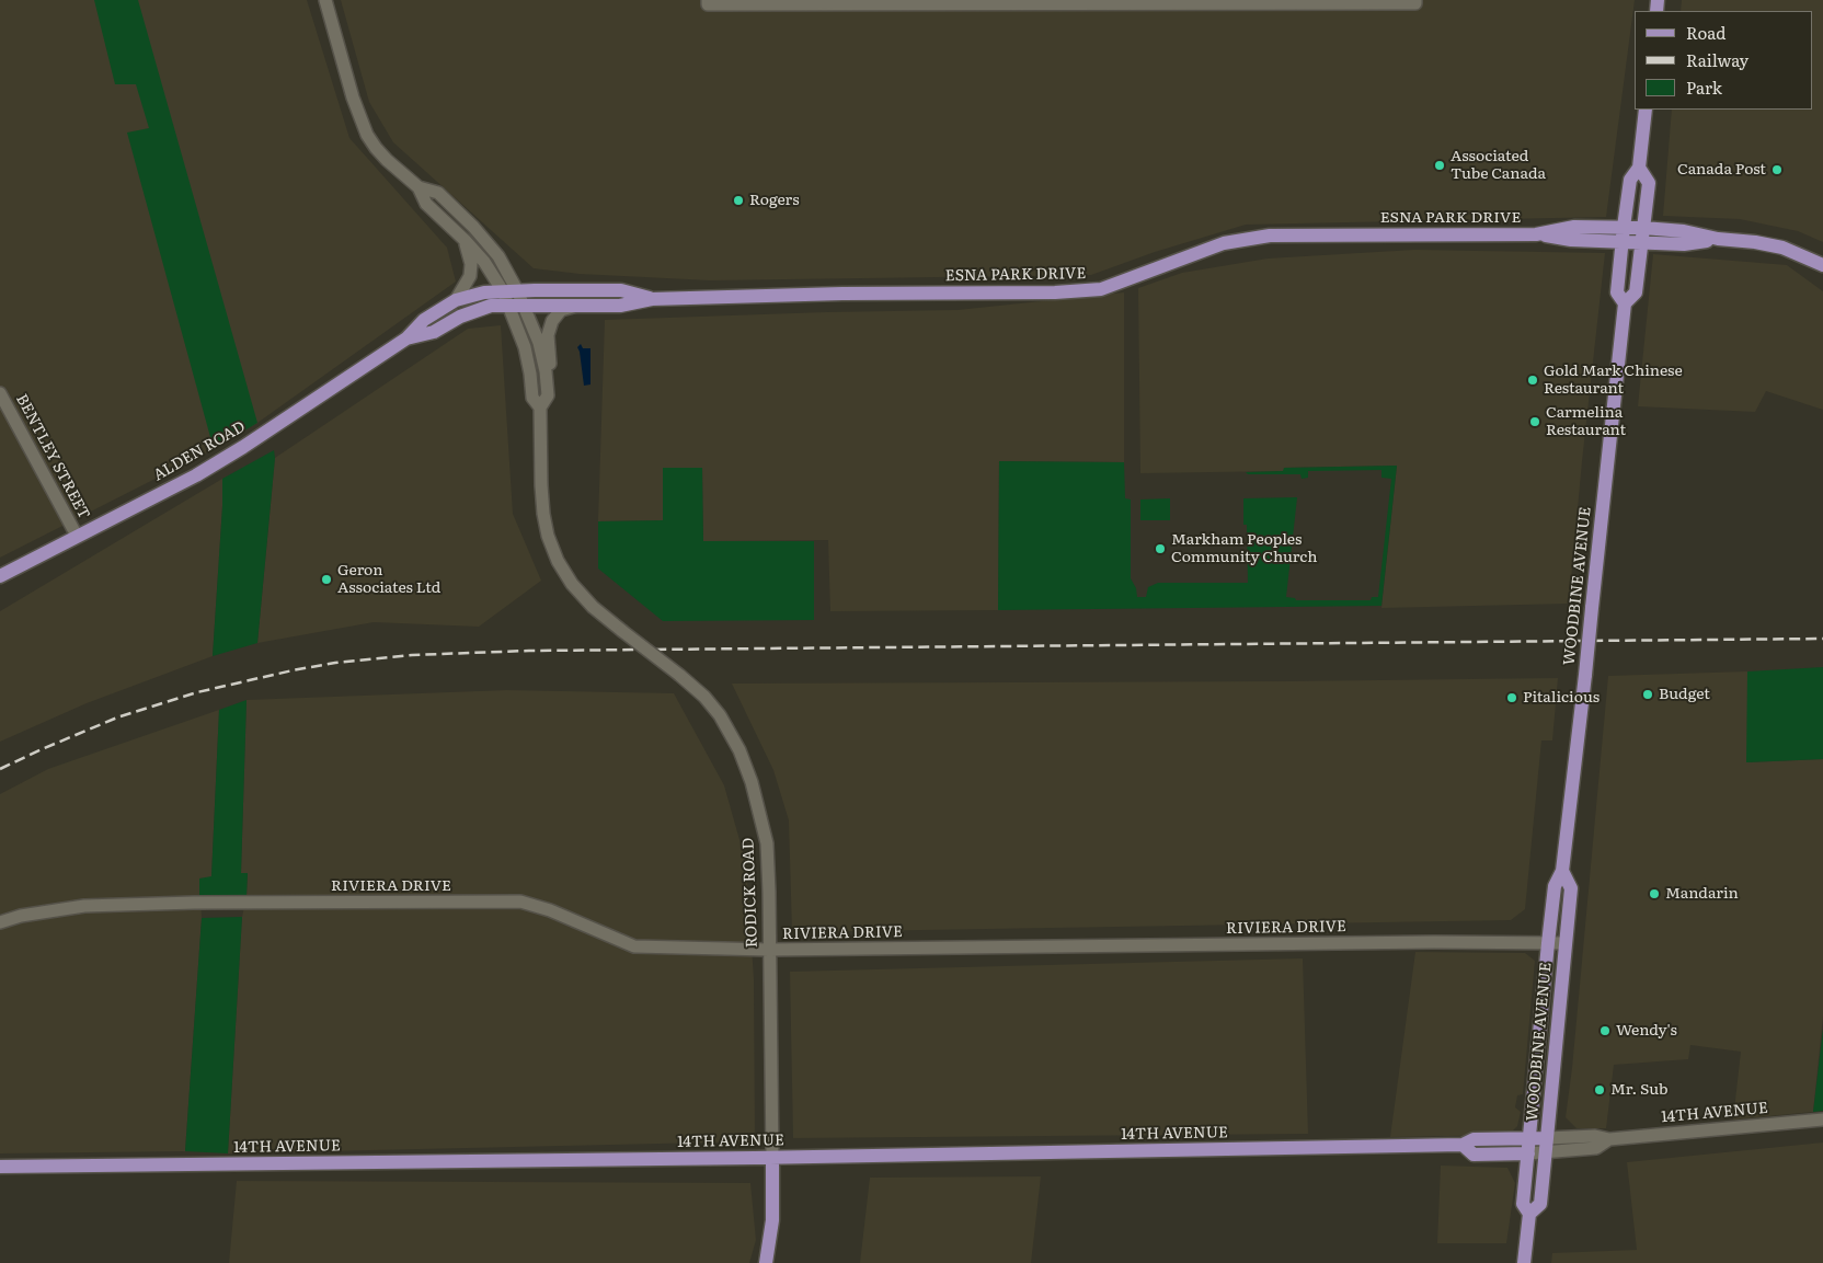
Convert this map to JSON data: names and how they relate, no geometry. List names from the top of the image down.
{
  "streets": {
    "main road": [
      "ESNA PARK DRIVE",
      "ALDEN ROAD",
      "WOODBINE AVENUE",
      "RODICK ROAD",
      "14TH AVENUE"
    ],
    "street": ["BENTLEY STREET", "RIVIERA DRIVE"]
  },
  "crossings": [
    ["ESNA PARK DRIVE", "ALDEN ROAD"],
    ["ESNA PARK DRIVE", "WOODBINE AVENUE"],
    ["ESNA PARK DRIVE", "RODICK ROAD"],
    ["ALDEN ROAD", "BENTLEY STREET"],
    ["ALDEN ROAD", "RODICK ROAD"],
    ["WOODBINE AVENUE", "RIVIERA DRIVE"],
    ["WOODBINE AVENUE", "14TH AVENUE"],
    ["RIVIERA DRIVE", "RODICK ROAD"],
    ["RODICK ROAD", "14TH AVENUE"]
  ],
  "places": [
    "Associated Tube Canada",
    "Canada Post",
    "Rogers",
    "Gold Mark Chinese Restaurant",
    "Carmelina Restaurant",
    "Markham Peoples Community Church",
    "Geron Associates Ltd",
    "Budget",
    "Pitalicious",
    "Mandarin",
    "Wendy's",
    "Mr. Sub"
  ],
  "legend": ["Road", "Railway", "Park"]
}
